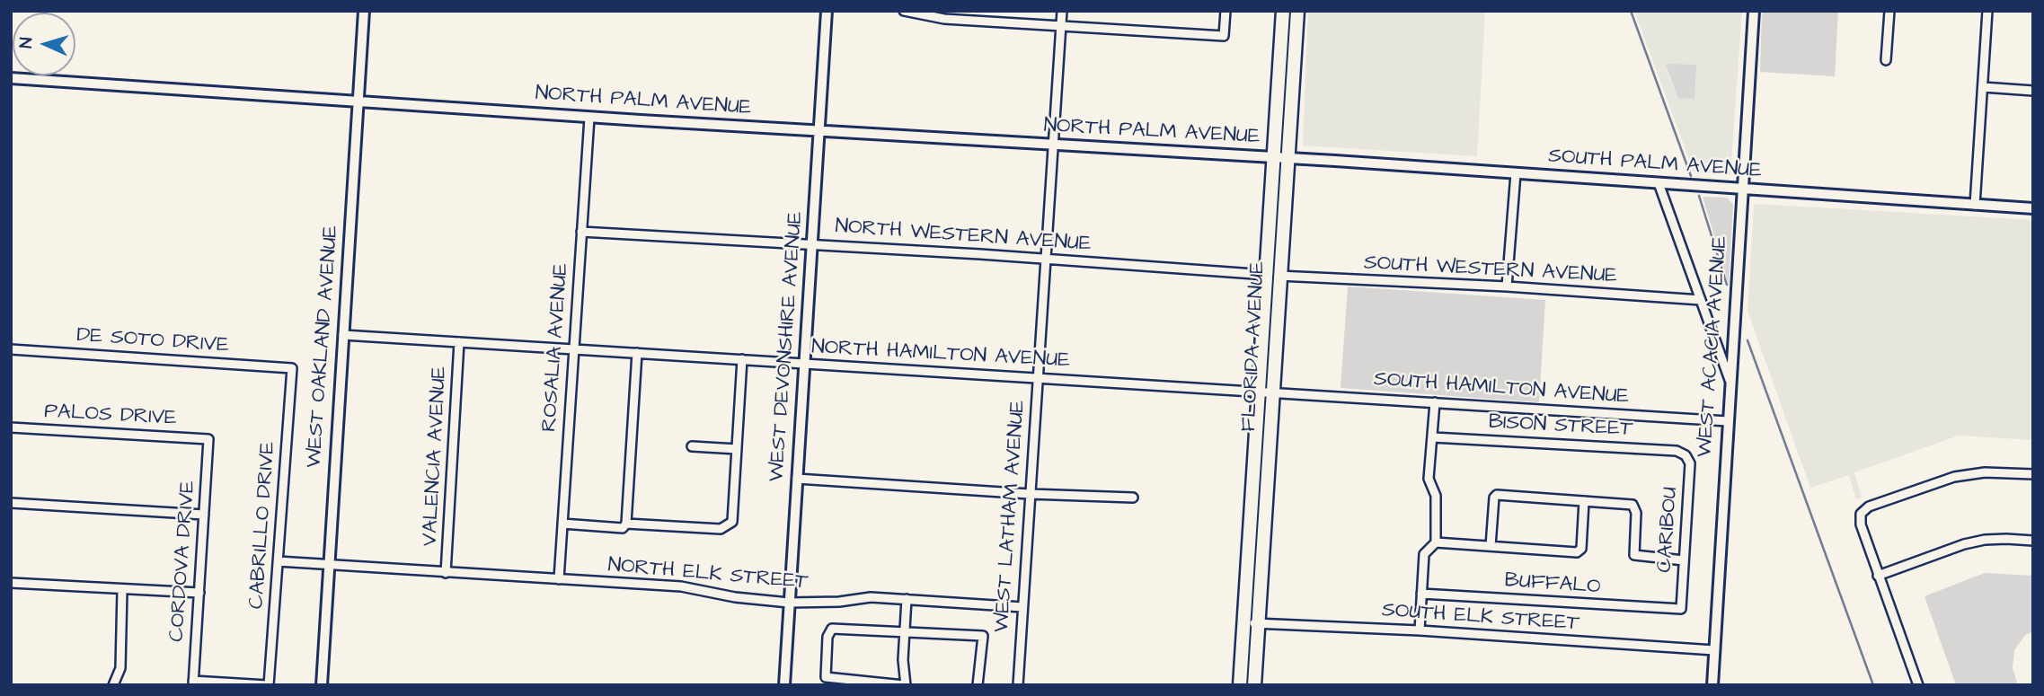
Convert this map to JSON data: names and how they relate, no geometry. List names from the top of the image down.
{
  "streets": {
    "main road": ["FLORIDA AVENUE"],
    "street": [
      "NORTH PALM AVENUE",
      "SOUTH PALM AVENUE",
      "NORTH WESTERN AVENUE",
      "SOUTH WESTERN AVENUE",
      "DE SOTO DRIVE",
      "WEST OAKLAND AVENUE",
      "WEST DEVONSHIRE AVENUE",
      "WEST ACACIA AVENUE",
      "ROSALIA AVENUE",
      "NORTH HAMILTON AVENUE",
      "SOUTH HAMILTON AVENUE",
      "PALOS DRIVE",
      "BISON STREET",
      "VALENCIA AVENUE",
      "WEST LATHAM AVENUE",
      "CABRILLO DRIVE",
      "CARIBOU",
      "CORDOVA DRIVE",
      "NORTH ELK STREET",
      "BUFFALO",
      "SOUTH ELK STREET"
    ]
  },
  "crossings": [
    ["NORTH PALM AVENUE", "SOUTH PALM AVENUE"],
    ["NORTH PALM AVENUE", "WEST OAKLAND AVENUE"],
    ["NORTH PALM AVENUE", "WEST DEVONSHIRE AVENUE"],
    ["NORTH PALM AVENUE", "FLORIDA AVENUE"],
    ["NORTH PALM AVENUE", "ROSALIA AVENUE"],
    ["NORTH PALM AVENUE", "WEST LATHAM AVENUE"],
    ["SOUTH PALM AVENUE", "FLORIDA AVENUE"],
    ["SOUTH PALM AVENUE", "WEST ACACIA AVENUE"],
    ["NORTH WESTERN AVENUE", "SOUTH WESTERN AVENUE"],
    ["NORTH WESTERN AVENUE", "WEST DEVONSHIRE AVENUE"],
    ["NORTH WESTERN AVENUE", "FLORIDA AVENUE"],
    ["NORTH WESTERN AVENUE", "ROSALIA AVENUE"],
    ["NORTH WESTERN AVENUE", "WEST LATHAM AVENUE"],
    ["SOUTH WESTERN AVENUE", "FLORIDA AVENUE"],
    ["DE SOTO DRIVE", "CABRILLO DRIVE"],
    ["WEST OAKLAND AVENUE", "NORTH HAMILTON AVENUE"],
    ["WEST OAKLAND AVENUE", "NORTH ELK STREET"],
    ["WEST DEVONSHIRE AVENUE", "NORTH HAMILTON AVENUE"],
    ["WEST DEVONSHIRE AVENUE", "NORTH ELK STREET"],
    ["FLORIDA AVENUE", "NORTH HAMILTON AVENUE"],
    ["FLORIDA AVENUE", "SOUTH HAMILTON AVENUE"],
    ["FLORIDA AVENUE", "SOUTH ELK STREET"],
    ["WEST ACACIA AVENUE", "SOUTH HAMILTON AVENUE"],
    ["WEST ACACIA AVENUE", "SOUTH ELK STREET"],
    ["ROSALIA AVENUE", "NORTH HAMILTON AVENUE"],
    ["ROSALIA AVENUE", "NORTH ELK STREET"],
    ["NORTH HAMILTON AVENUE", "SOUTH HAMILTON AVENUE"],
    ["NORTH HAMILTON AVENUE", "VALENCIA AVENUE"],
    ["NORTH HAMILTON AVENUE", "WEST LATHAM AVENUE"],
    ["PALOS DRIVE", "CORDOVA DRIVE"],
    ["BISON STREET", "CARIBOU"],
    ["VALENCIA AVENUE", "NORTH ELK STREET"],
    ["WEST LATHAM AVENUE", "NORTH ELK STREET"],
    ["CABRILLO DRIVE", "CORDOVA DRIVE"],
    ["CABRILLO DRIVE", "NORTH ELK STREET"],
    ["CARIBOU", "BUFFALO"]
  ],
  "north": "left"
}
